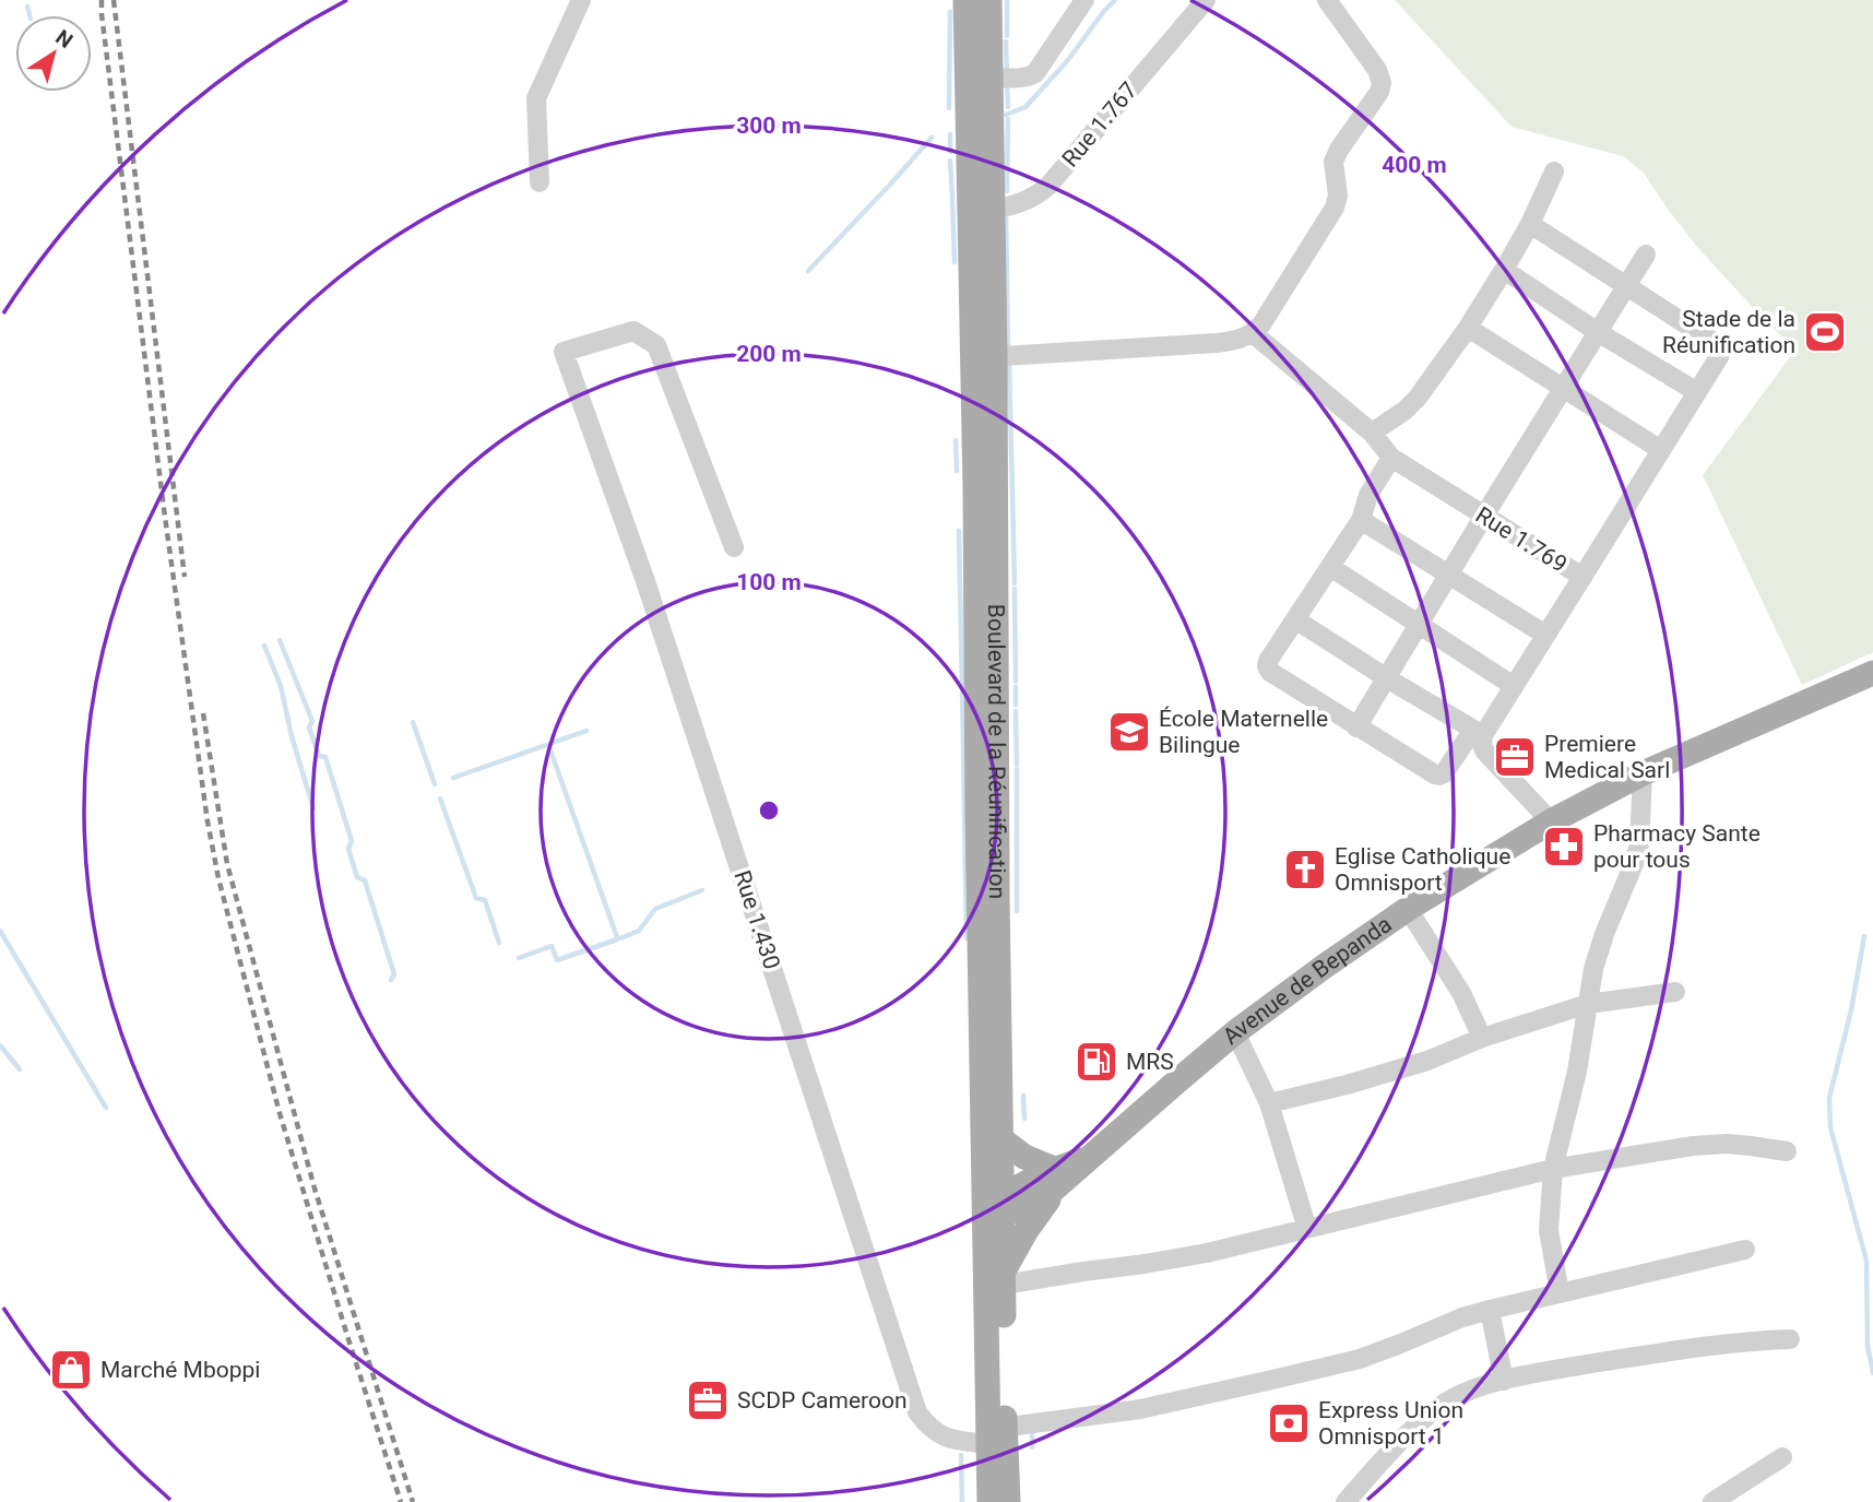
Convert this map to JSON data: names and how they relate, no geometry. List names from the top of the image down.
{
  "streets": {
    "main road": ["Boulevard de la Réunification", "Avenue de Bepanda"],
    "street": ["Rue 1.767", "Rue 1.769", "Rue 1.430"]
  },
  "crossings": [
    ["Rue 1.767", "Boulevard de la Réunification"],
    ["Boulevard de la Réunification", "Rue 1.430"],
    ["Boulevard de la Réunification", "Avenue de Bepanda"]
  ],
  "places": {
    "sports": ["Stade de la Réunification"],
    "school or university": ["École Maternelle Bilingue"],
    "office": ["Premiere Medical Sarl", "SCDP Cameroon"],
    "pharmacy": ["Pharmacy Sante pour tous"],
    "church": ["Eglise Catholique Omnisport"],
    "fuel station": ["MRS"],
    "shop": ["Marché Mboppi"],
    "bank": ["Express Union Omnisport 1"]
  },
  "north": "top right",
  "rings": [
    "300 m",
    "400 m",
    "200 m",
    "100 m"
  ]
}
